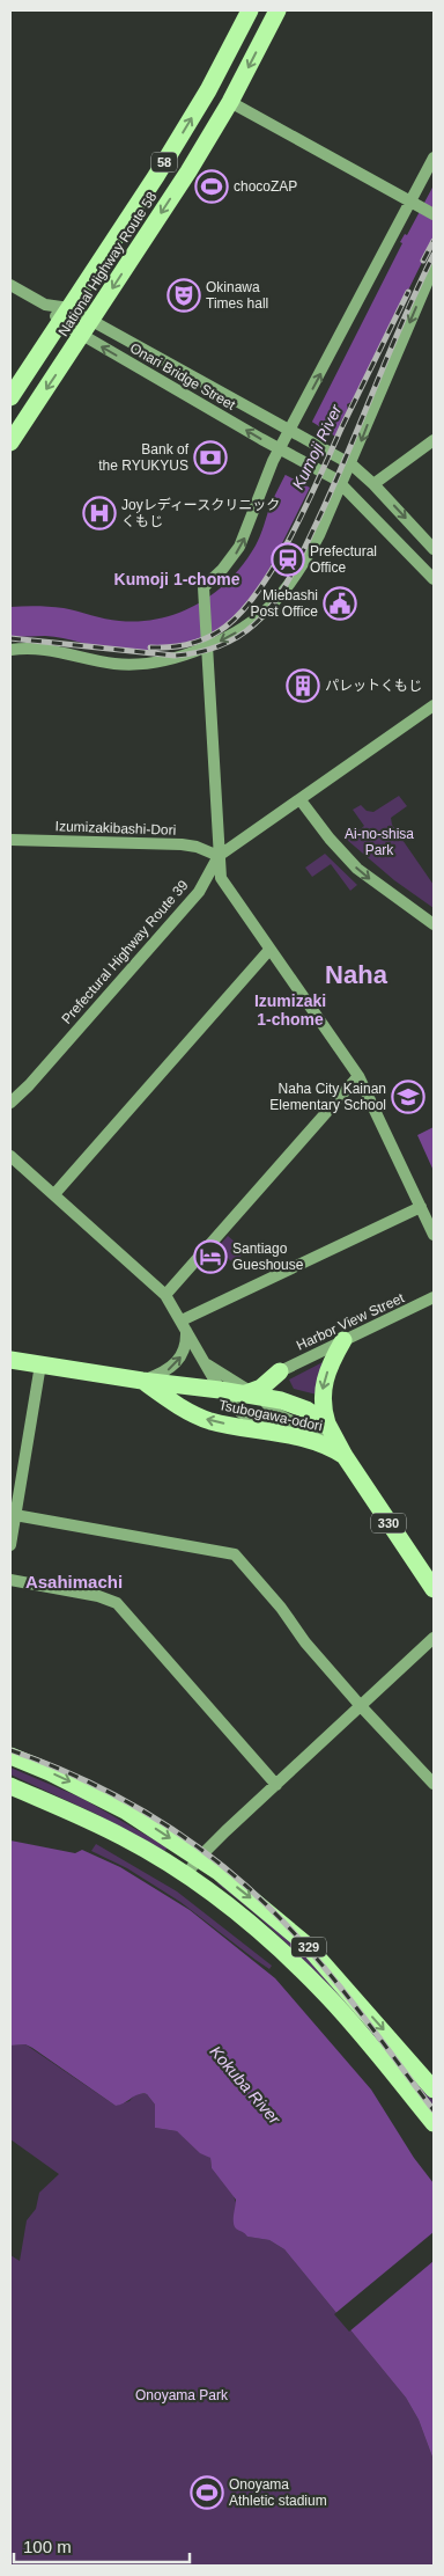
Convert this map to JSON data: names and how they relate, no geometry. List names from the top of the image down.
{
  "streets": {
    "highway": [
      "58",
      "National Highway Route 58",
      "Tsubogawa-odori",
      "330",
      "329"
    ],
    "street": [
      "Onari Bridge Street",
      "Izumizakibashi-Dori",
      "Prefectural Highway Route 39",
      "Harbor View Street"
    ]
  },
  "crossings": [
    ["National Highway Route 58", "Onari Bridge Street"],
    ["Izumizakibashi-Dori", "Prefectural Highway Route 39"],
    ["Tsubogawa-odori", "330"]
  ],
  "districts": [
    "Kumoji 1-chome",
    "Naha",
    "Izumizaki 1-chome",
    "Asahimachi"
  ],
  "water": ["Kumoji River", "Kokuba River"],
  "parks": ["Ai-no-shisa Park", "Onoyama Park"],
  "places": {
    "sports": ["chocoZAP", "Onoyama Athletic stadium"],
    "theatre": ["Okinawa Times hall"],
    "bank": ["Bank of the RYUKYUS"],
    "hospital": ["Joyレディースクリニック くもじ"],
    "station": ["Prefectural Office"],
    "public building": ["Miebashi Post Office"],
    "building": ["パレットくもじ"],
    "school or university": ["Naha City Kainan Elementary School"],
    "hotel": ["Santiago Gueshouse"]
  },
  "scale_bar": "100 m"
}
